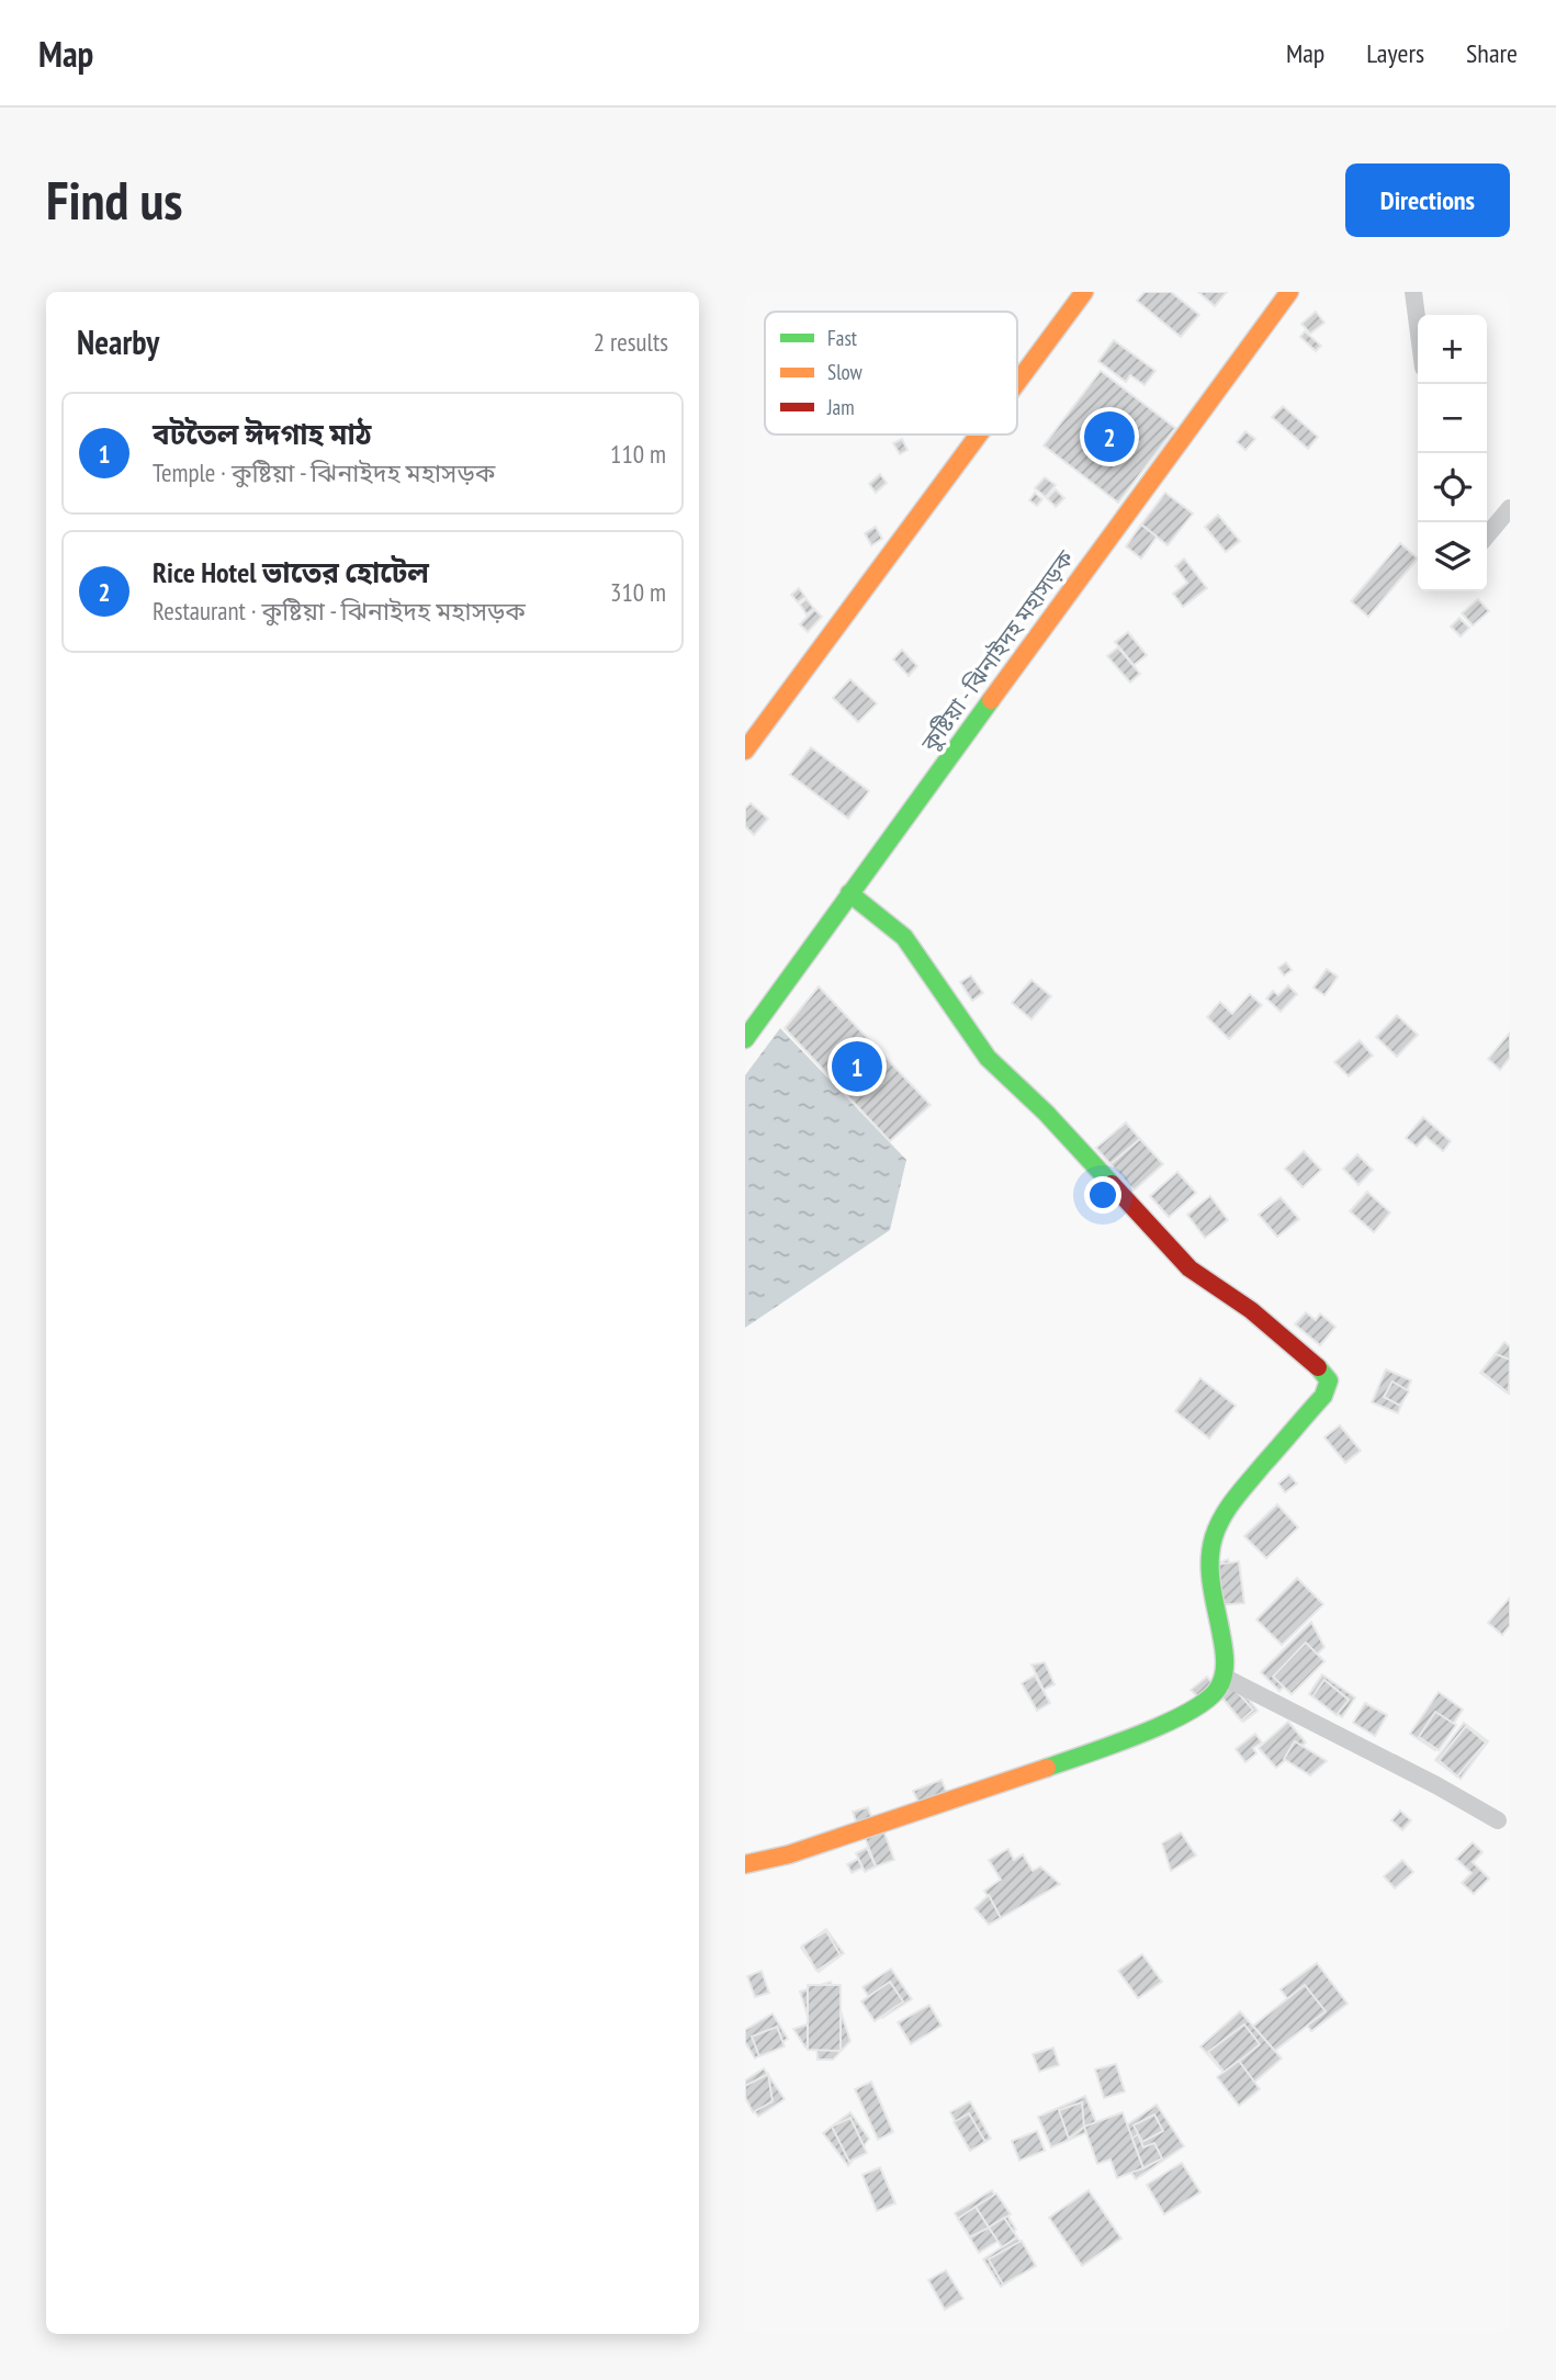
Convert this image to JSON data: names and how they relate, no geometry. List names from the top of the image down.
{
  "streets": {
    "main road": ["কুষ্টিয়া - ঝিনাইদহ মহাসড়ক"]
  },
  "legend": ["Fast", "Slow", "Jam"],
  "page": {
    "header": "Map",
    "nav": ["Map", "Layers", "Share"],
    "buttons": "Directions",
    "title": "Find us",
    "heading": ["Nearby", "2 results"],
    "map_buttons": ["+", "−"],
    "list": [
      {
        "mark": "1",
        "name": "বটতৈল ঈদগাহ মাঠ",
        "note": "Temple · কুষ্টিয়া - ঝিনাইদহ মহাসড়ক",
        "value": "110 m"
      },
      {
        "mark": "2",
        "name": "Rice Hotel ভাতের হোটেল",
        "note": "Restaurant · কুষ্টিয়া - ঝিনাইদহ মহাসড়ক",
        "value": "310 m"
      }
    ],
    "pins": ["2", "1"]
  }
}
